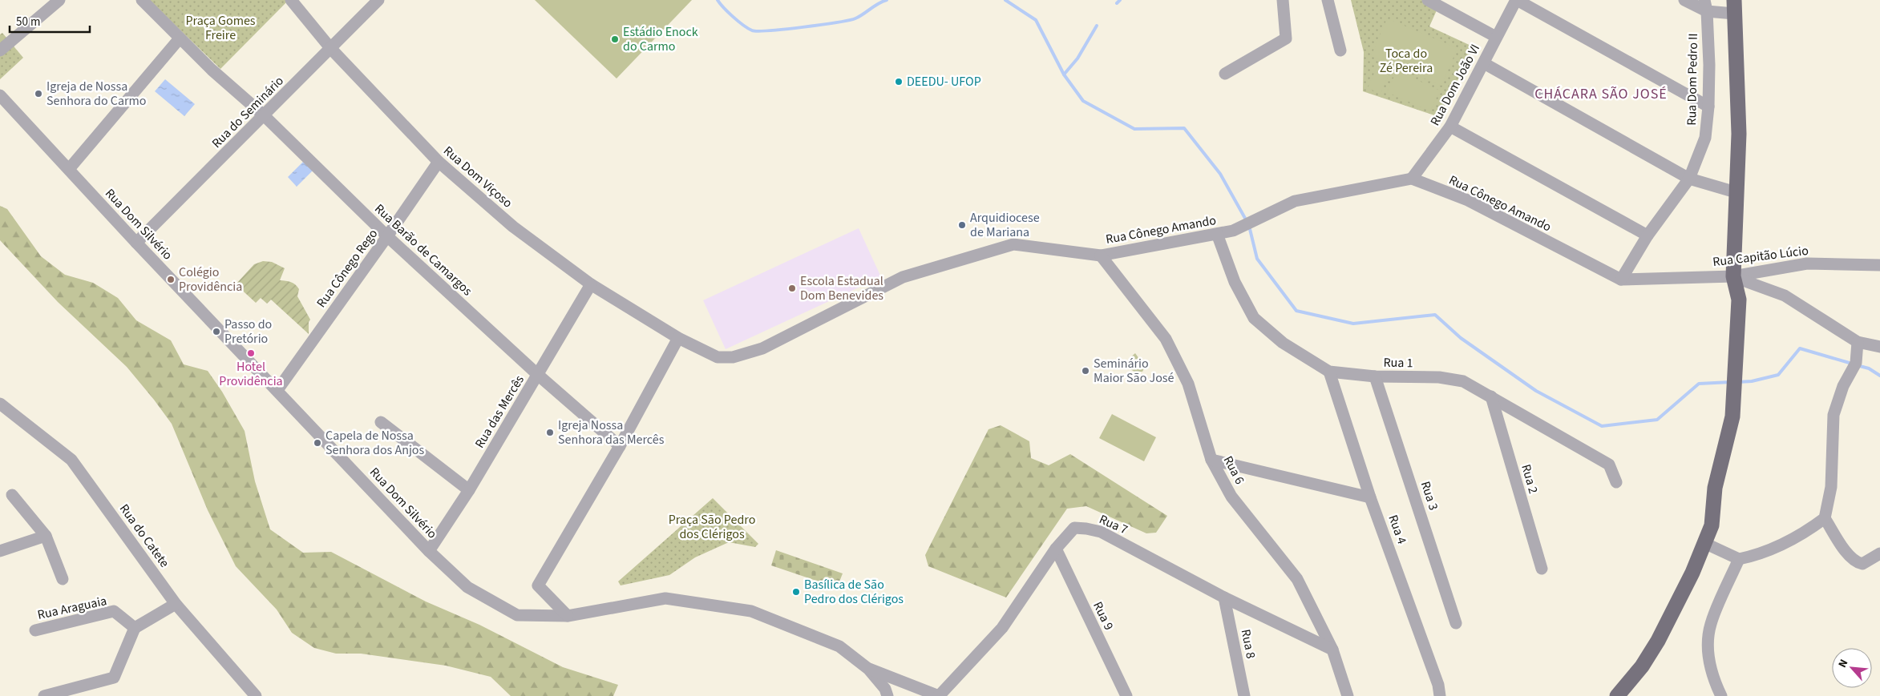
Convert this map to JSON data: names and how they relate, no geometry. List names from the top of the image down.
{
  "streets": {
    "street": [
      "Rua Dom Pedro II",
      "Rua Dom João VI",
      "Rua do Seminário",
      "Rua Dom Viçoso",
      "Rua Cônego Amando",
      "Rua Dom Silvério",
      "Rua Barão de Camargos",
      "Rua Capitão Lúcio",
      "Rua Cônego Rego",
      "Rua 1",
      "Rua das Mercês",
      "Rua 6",
      "Rua 2",
      "Rua 3",
      "Rua 7",
      "Rua 4",
      "Rua do Catete",
      "Rua Araguaia",
      "Rua 9",
      "Rua 8"
    ]
  },
  "crossings": [
    ["Rua Dom Pedro II", "Rua Cônego Amando"],
    ["Rua Dom Pedro II", "Rua Capitão Lúcio"],
    ["Rua Dom João VI", "Rua Cônego Amando"],
    ["Rua do Seminário", "Rua Dom Viçoso"],
    ["Rua do Seminário", "Rua Dom Silvério"],
    ["Rua do Seminário", "Rua Barão de Camargos"],
    ["Rua Dom Viçoso", "Rua Cônego Amando"],
    ["Rua Dom Viçoso", "Rua Cônego Rego"],
    ["Rua Dom Viçoso", "Rua das Mercês"],
    ["Rua Cônego Amando", "Rua Capitão Lúcio"],
    ["Rua Cônego Amando", "Rua 1"],
    ["Rua Cônego Amando", "Rua 6"],
    ["Rua Dom Silvério", "Rua Cônego Rego"],
    ["Rua Dom Silvério", "Rua das Mercês"],
    ["Rua Barão de Camargos", "Rua Cônego Rego"],
    ["Rua Barão de Camargos", "Rua das Mercês"],
    ["Rua 1", "Rua 2"],
    ["Rua 1", "Rua 3"],
    ["Rua 1", "Rua 4"],
    ["Rua 6", "Rua 7"],
    ["Rua 7", "Rua 9"],
    ["Rua 7", "Rua 8"]
  ],
  "districts": ["CHÁCARA SÃO JOSÉ"],
  "parks": ["Praça Gomes Freire", "Toca do Zé Pereira", "Praça São Pedro dos Clérigos"],
  "places": [
    "Estádio Enock do Carmo",
    "DEEDU- UFOP",
    "Igreja de Nossa Senhora do Carmo",
    "Arquidiocese de Mariana",
    "Colégio Providência",
    "Escola Estadual Dom Benevides",
    "Passo do Pretório",
    "Hotel Providência",
    "Seminário Maior São José",
    "Igreja Nossa Senhora das Mercês",
    "Capela de Nossa Senhora dos Anjos",
    "Basílica de São Pedro dos Clérigos"
  ],
  "scale_bar": "50 m",
  "north": "top left"
}
